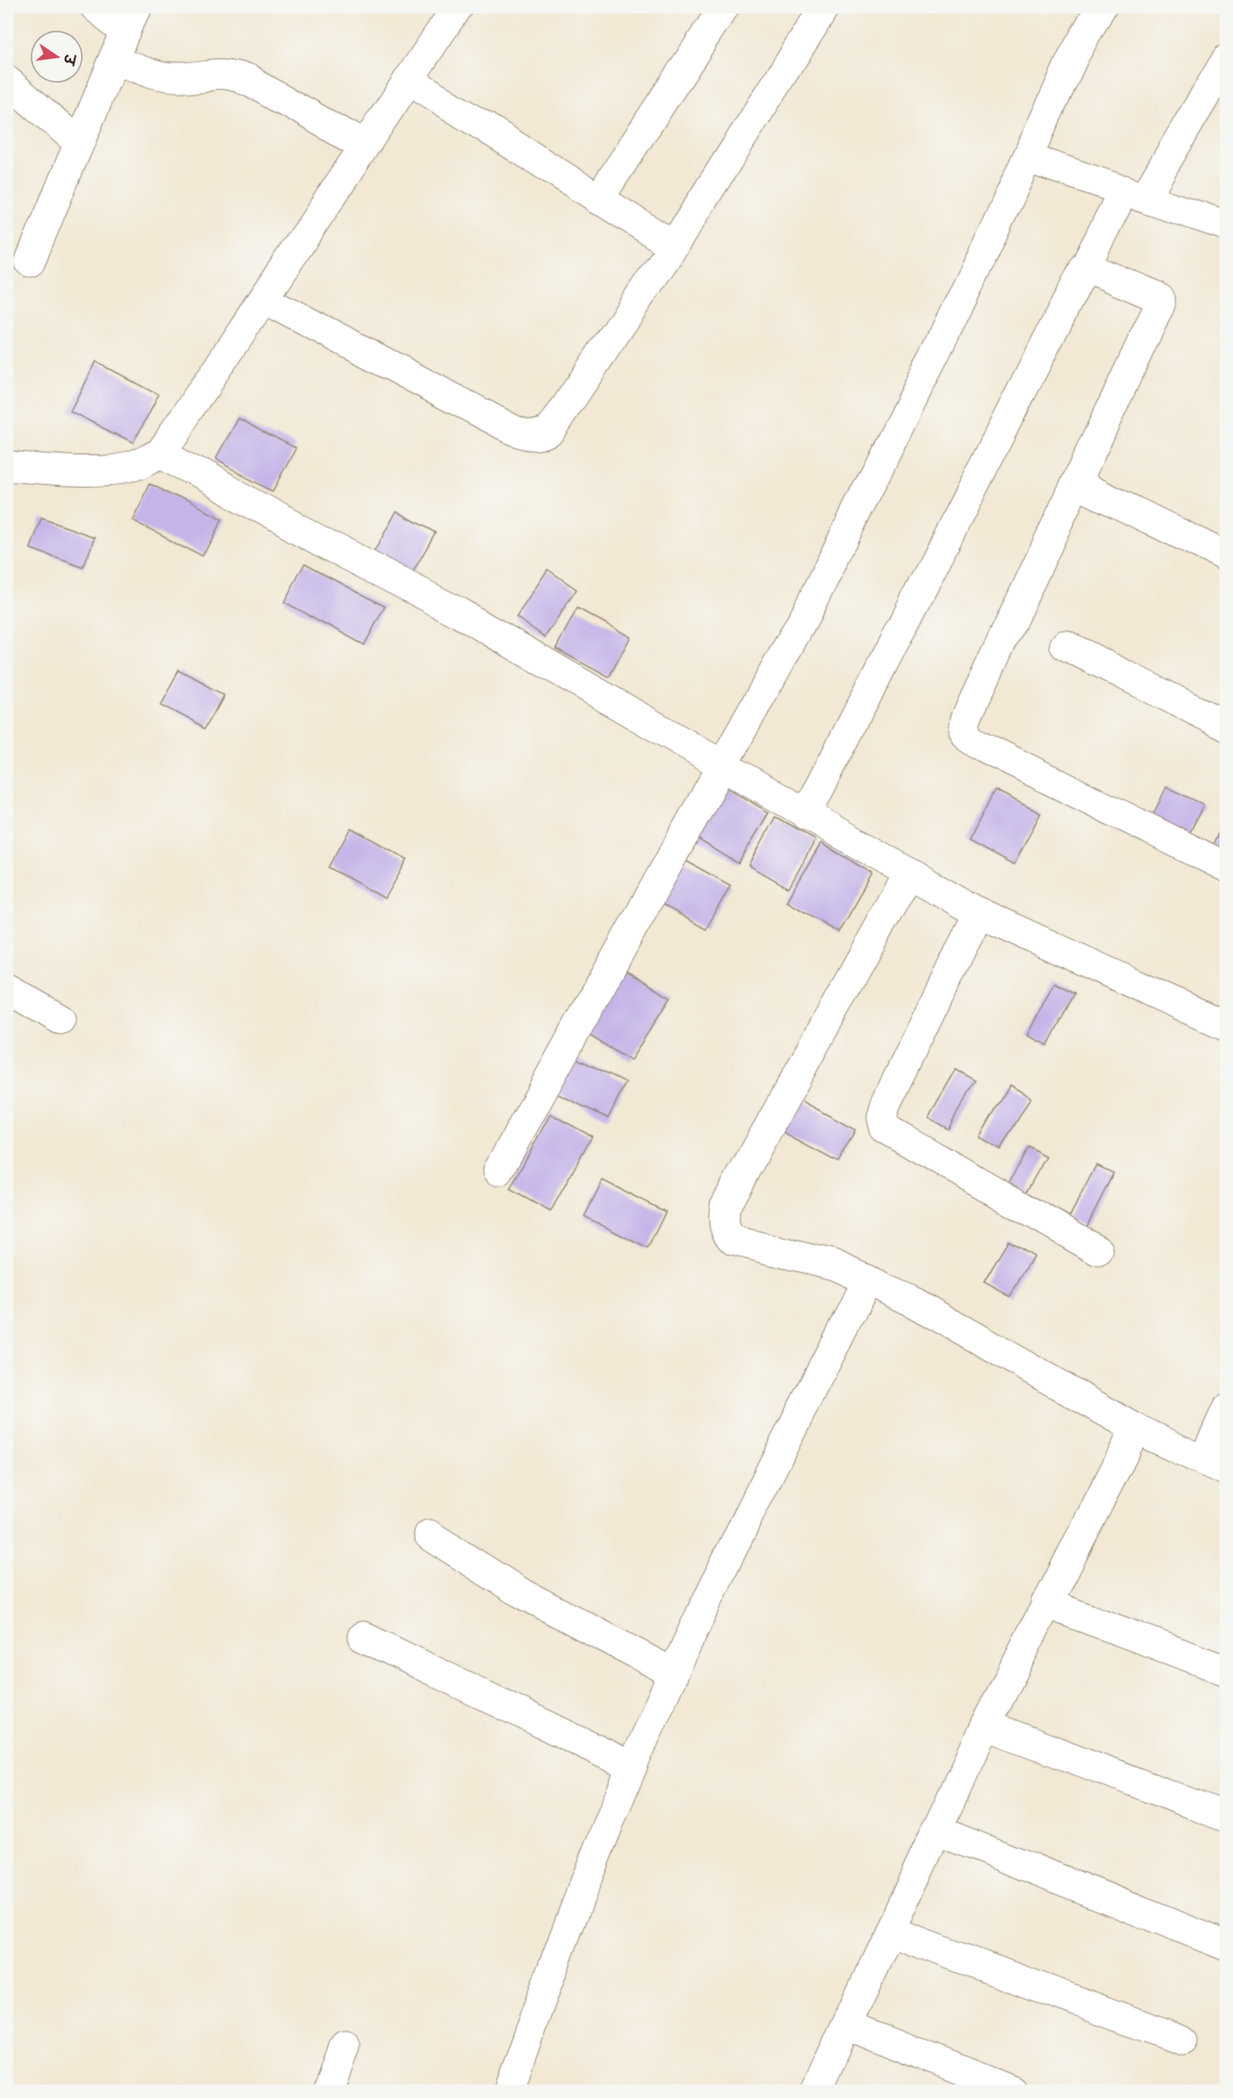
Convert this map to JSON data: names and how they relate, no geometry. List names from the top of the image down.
{
  "north": "right"
}
